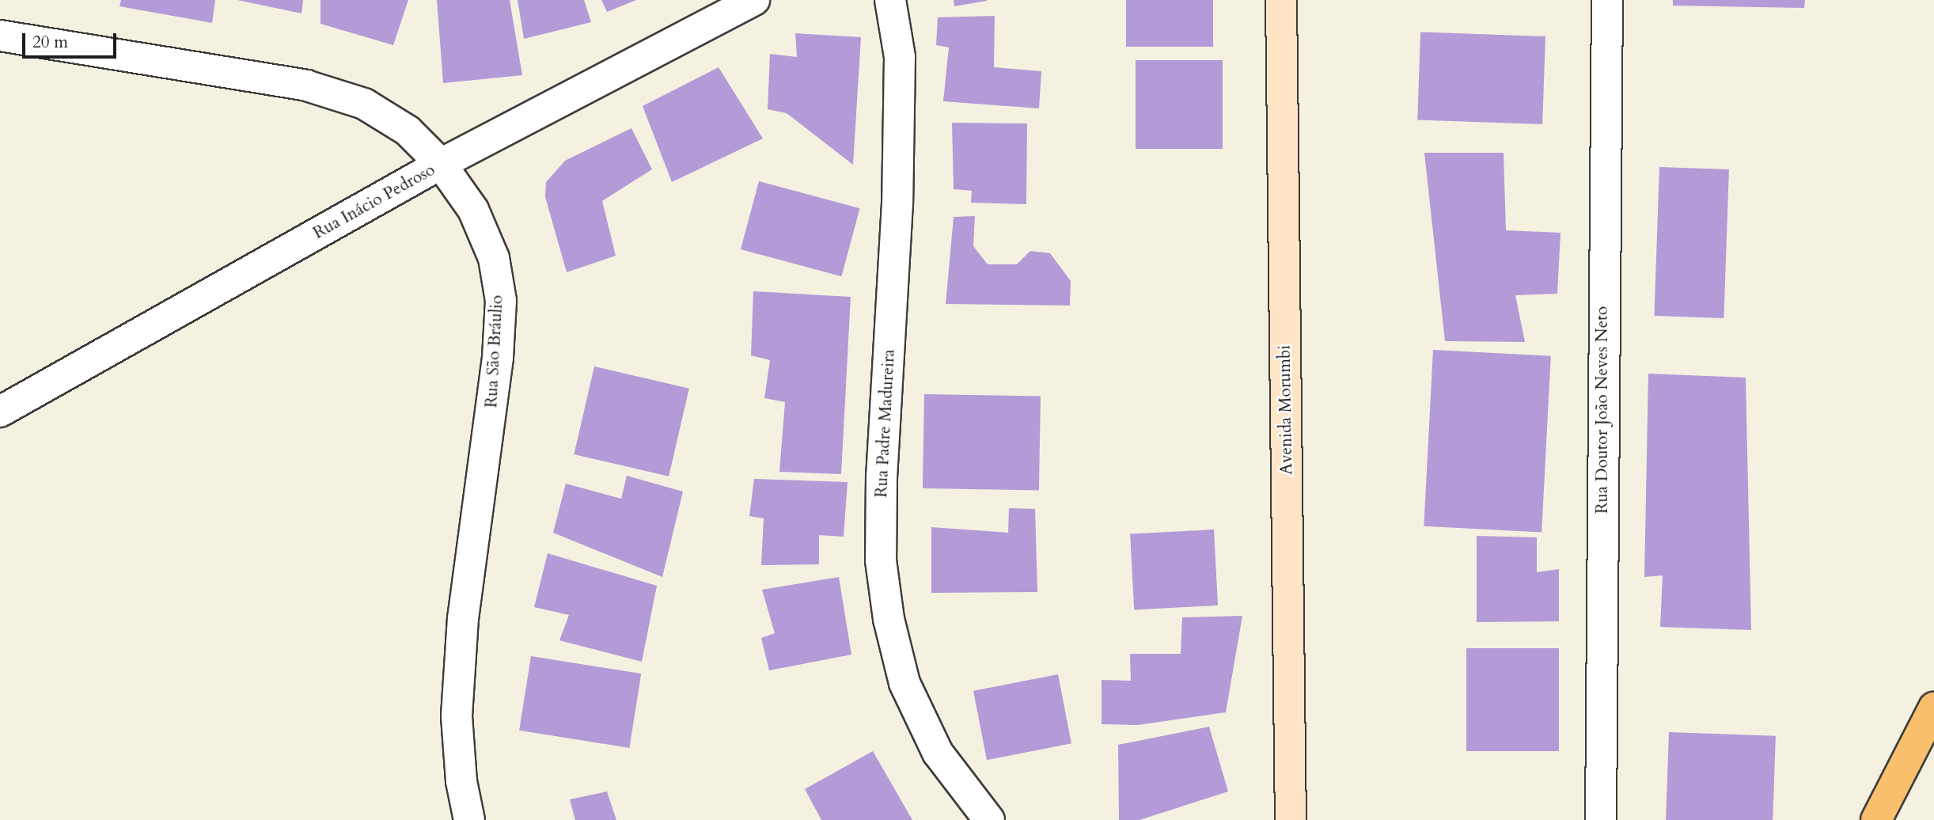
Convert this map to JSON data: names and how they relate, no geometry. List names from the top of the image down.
{
  "streets": {
    "main road": ["Avenida Morumbi"],
    "street": [
      "Rua Inácio Pedroso",
      "Rua São Bráulio",
      "Rua Doutor João Neves Neto",
      "Rua Padre Madureira"
    ]
  },
  "crossings": [
    ["Rua Inácio Pedroso", "Rua São Bráulio"]
  ],
  "scale_bar": "20 m"
}
